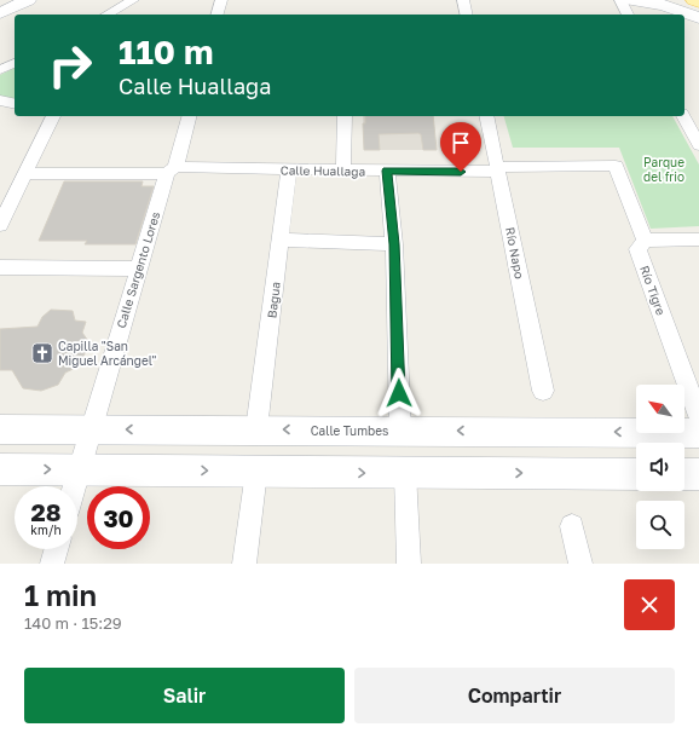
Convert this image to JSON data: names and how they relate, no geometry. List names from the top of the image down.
{
  "streets": {
    "street": [
      "Calle Huallaga",
      "Río Napo",
      "Calle Sargento Lores",
      "Río Tigre",
      "Bagua",
      "Calle Tumbes"
    ]
  },
  "crossings": [
    ["Calle Huallaga", "Río Napo"],
    ["Calle Huallaga", "Calle Sargento Lores"],
    ["Calle Huallaga", "Río Tigre"],
    ["Calle Huallaga", "Bagua"],
    ["Calle Sargento Lores", "Calle Tumbes"],
    ["Bagua", "Calle Tumbes"]
  ],
  "parks": ["Parque del frio"],
  "places": {
    "church": ["Capilla \"San Miguel Arcángel\""]
  },
  "north": "top left",
  "page": {
    "turn": ["110 m", "Calle Huallaga"],
    "speed": "28 km/h",
    "limit": "30",
    "heading": ["1 min", "140 m · 15:29"],
    "buttons": ["Salir", "Compartir"]
  }
}
